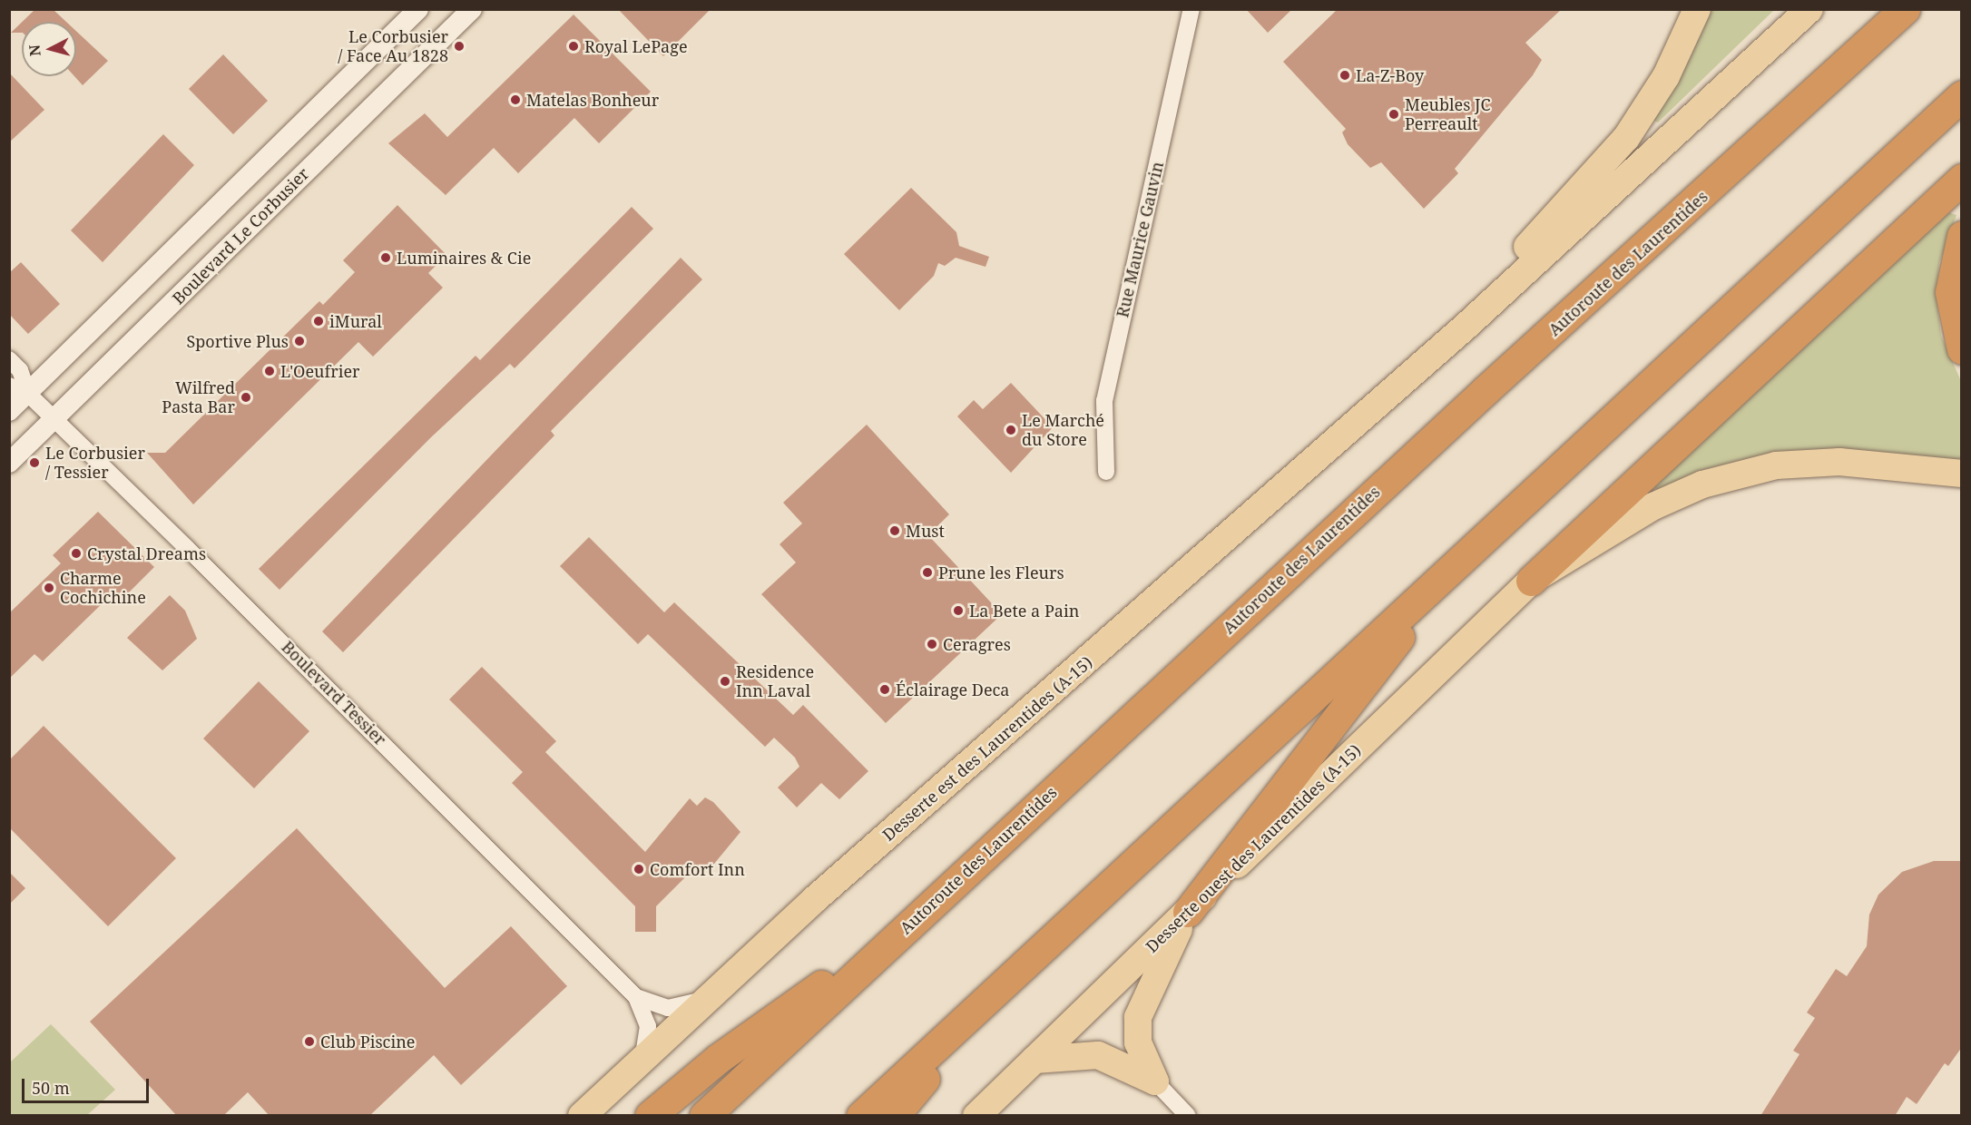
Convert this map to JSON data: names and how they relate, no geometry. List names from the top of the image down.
{
  "streets": {
    "highway": ["Autoroute des Laurentides"],
    "main road": ["Desserte est des Laurentides (A-15)", "Desserte ouest des Laurentides (A-15)"],
    "street": ["Boulevard Le Corbusier", "Rue Maurice Gauvin", "Boulevard Tessier"]
  },
  "crossings": [
    ["Boulevard Le Corbusier", "Boulevard Tessier"],
    ["Boulevard Tessier", "Desserte est des Laurentides (A-15)"]
  ],
  "places": [
    "Le Corbusier / Face Au 1828",
    "Royal LePage",
    "La-Z-Boy",
    "Matelas Bonheur",
    "Meubles JC Perreault",
    "Luminaires & Cie",
    "iMural",
    "Sportive Plus",
    "L'Oeufrier",
    "Wilfred Pasta Bar",
    "Le Marché du Store",
    "Le Corbusier / Tessier",
    "Must",
    "Crystal Dreams",
    "Prune les Fleurs",
    "Charme Cochichine",
    "La Bete a Pain",
    "Ceragres",
    "Residence Inn Laval",
    "Éclairage Deca",
    "Comfort Inn",
    "Club Piscine"
  ],
  "scale_bar": "50 m",
  "north": "left"
}
